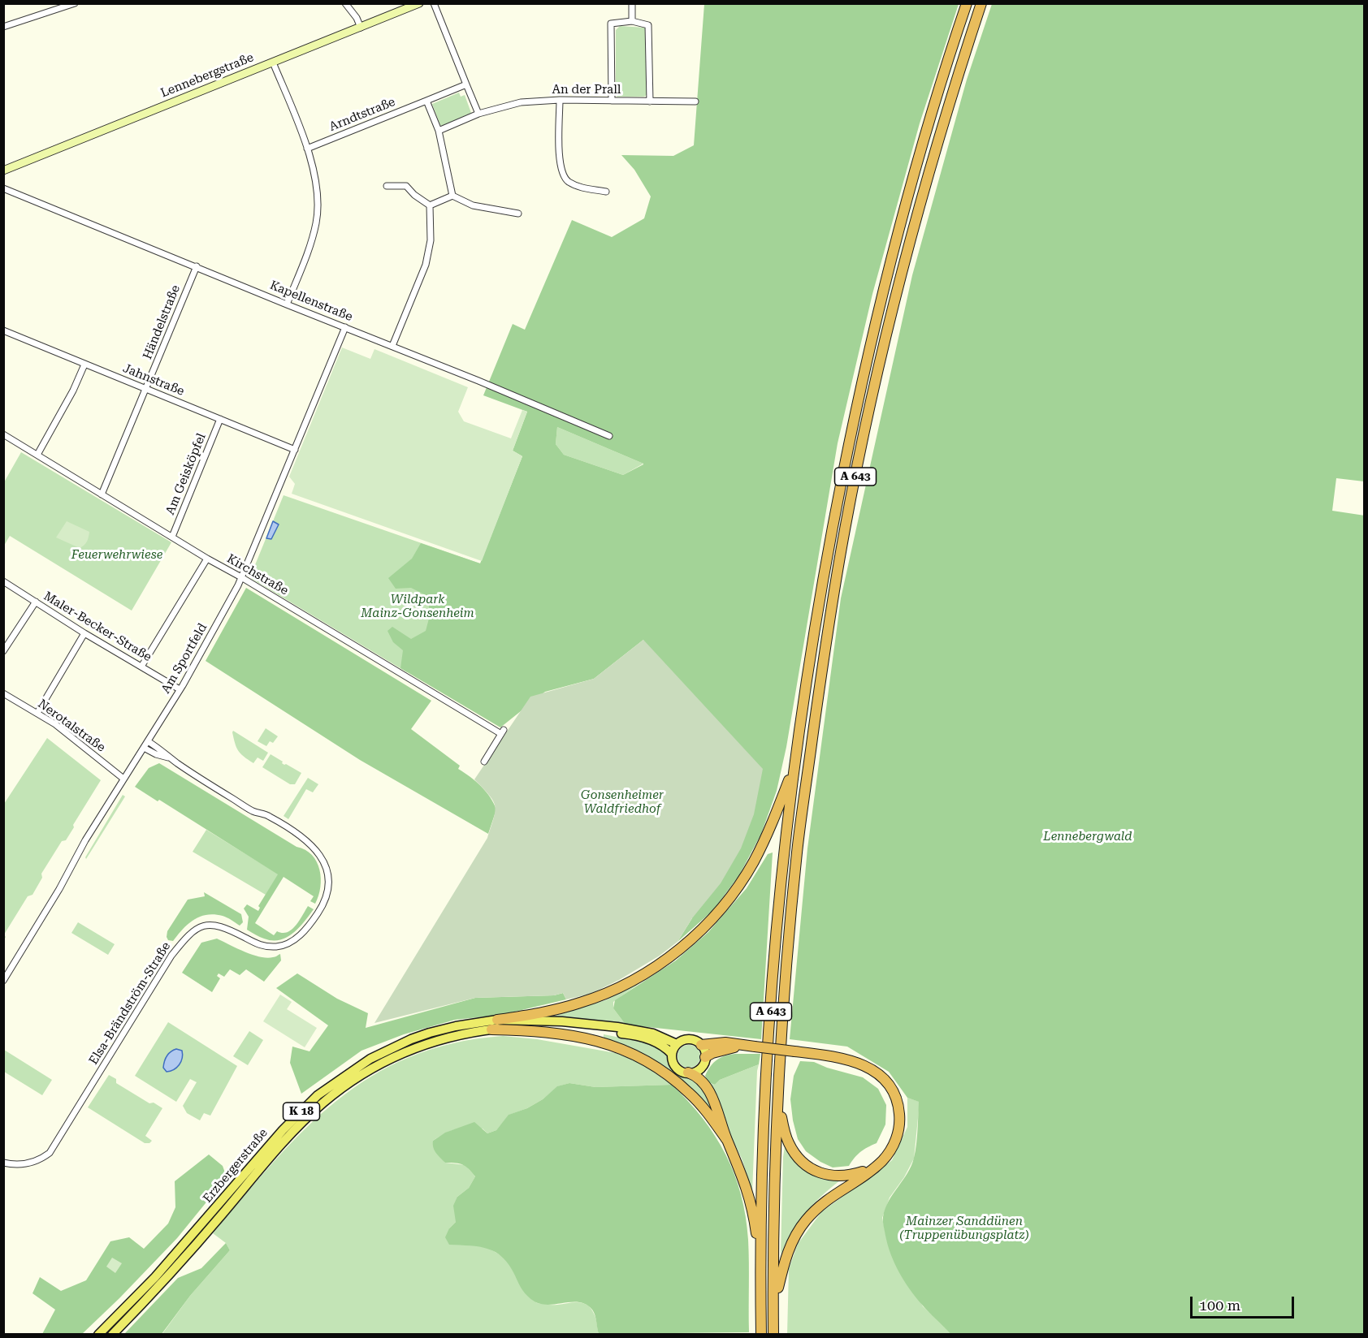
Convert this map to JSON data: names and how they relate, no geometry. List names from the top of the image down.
{
  "streets": {
    "highway": ["A 643"],
    "main road": ["Lennebergstraße", "K 18", "Erzbergerstraße"],
    "street": [
      "An der Prall",
      "Arndtstraße",
      "Kapellenstraße",
      "Händelstraße",
      "Jahnstraße",
      "Am Geisköpfel",
      "Kirchstraße",
      "Maler-Becker-Straße",
      "Am Sportfeld",
      "Nerotalstraße",
      "Elsa-Brändström-Straße"
    ]
  },
  "crossings": [
    ["Kapellenstraße", "Händelstraße"],
    ["Kapellenstraße", "Am Sportfeld"],
    ["Händelstraße", "Jahnstraße"],
    ["Händelstraße", "Kirchstraße"],
    ["Jahnstraße", "Am Geisköpfel"],
    ["Jahnstraße", "Am Sportfeld"],
    ["Am Geisköpfel", "Kirchstraße"],
    ["Kirchstraße", "Am Sportfeld"],
    ["Maler-Becker-Straße", "Am Sportfeld"],
    ["Am Sportfeld", "Nerotalstraße"],
    ["Am Sportfeld", "Elsa-Brändström-Straße"]
  ],
  "parks": [
    "Feuerwehrwiese",
    "Wildpark Mainz-Gonsenheim",
    "Gonsenheimer Waldfriedhof",
    "Lennebergwald",
    "Mainzer Sanddünen (Truppenübungsplatz)"
  ],
  "scale_bar": "100 m"
}
